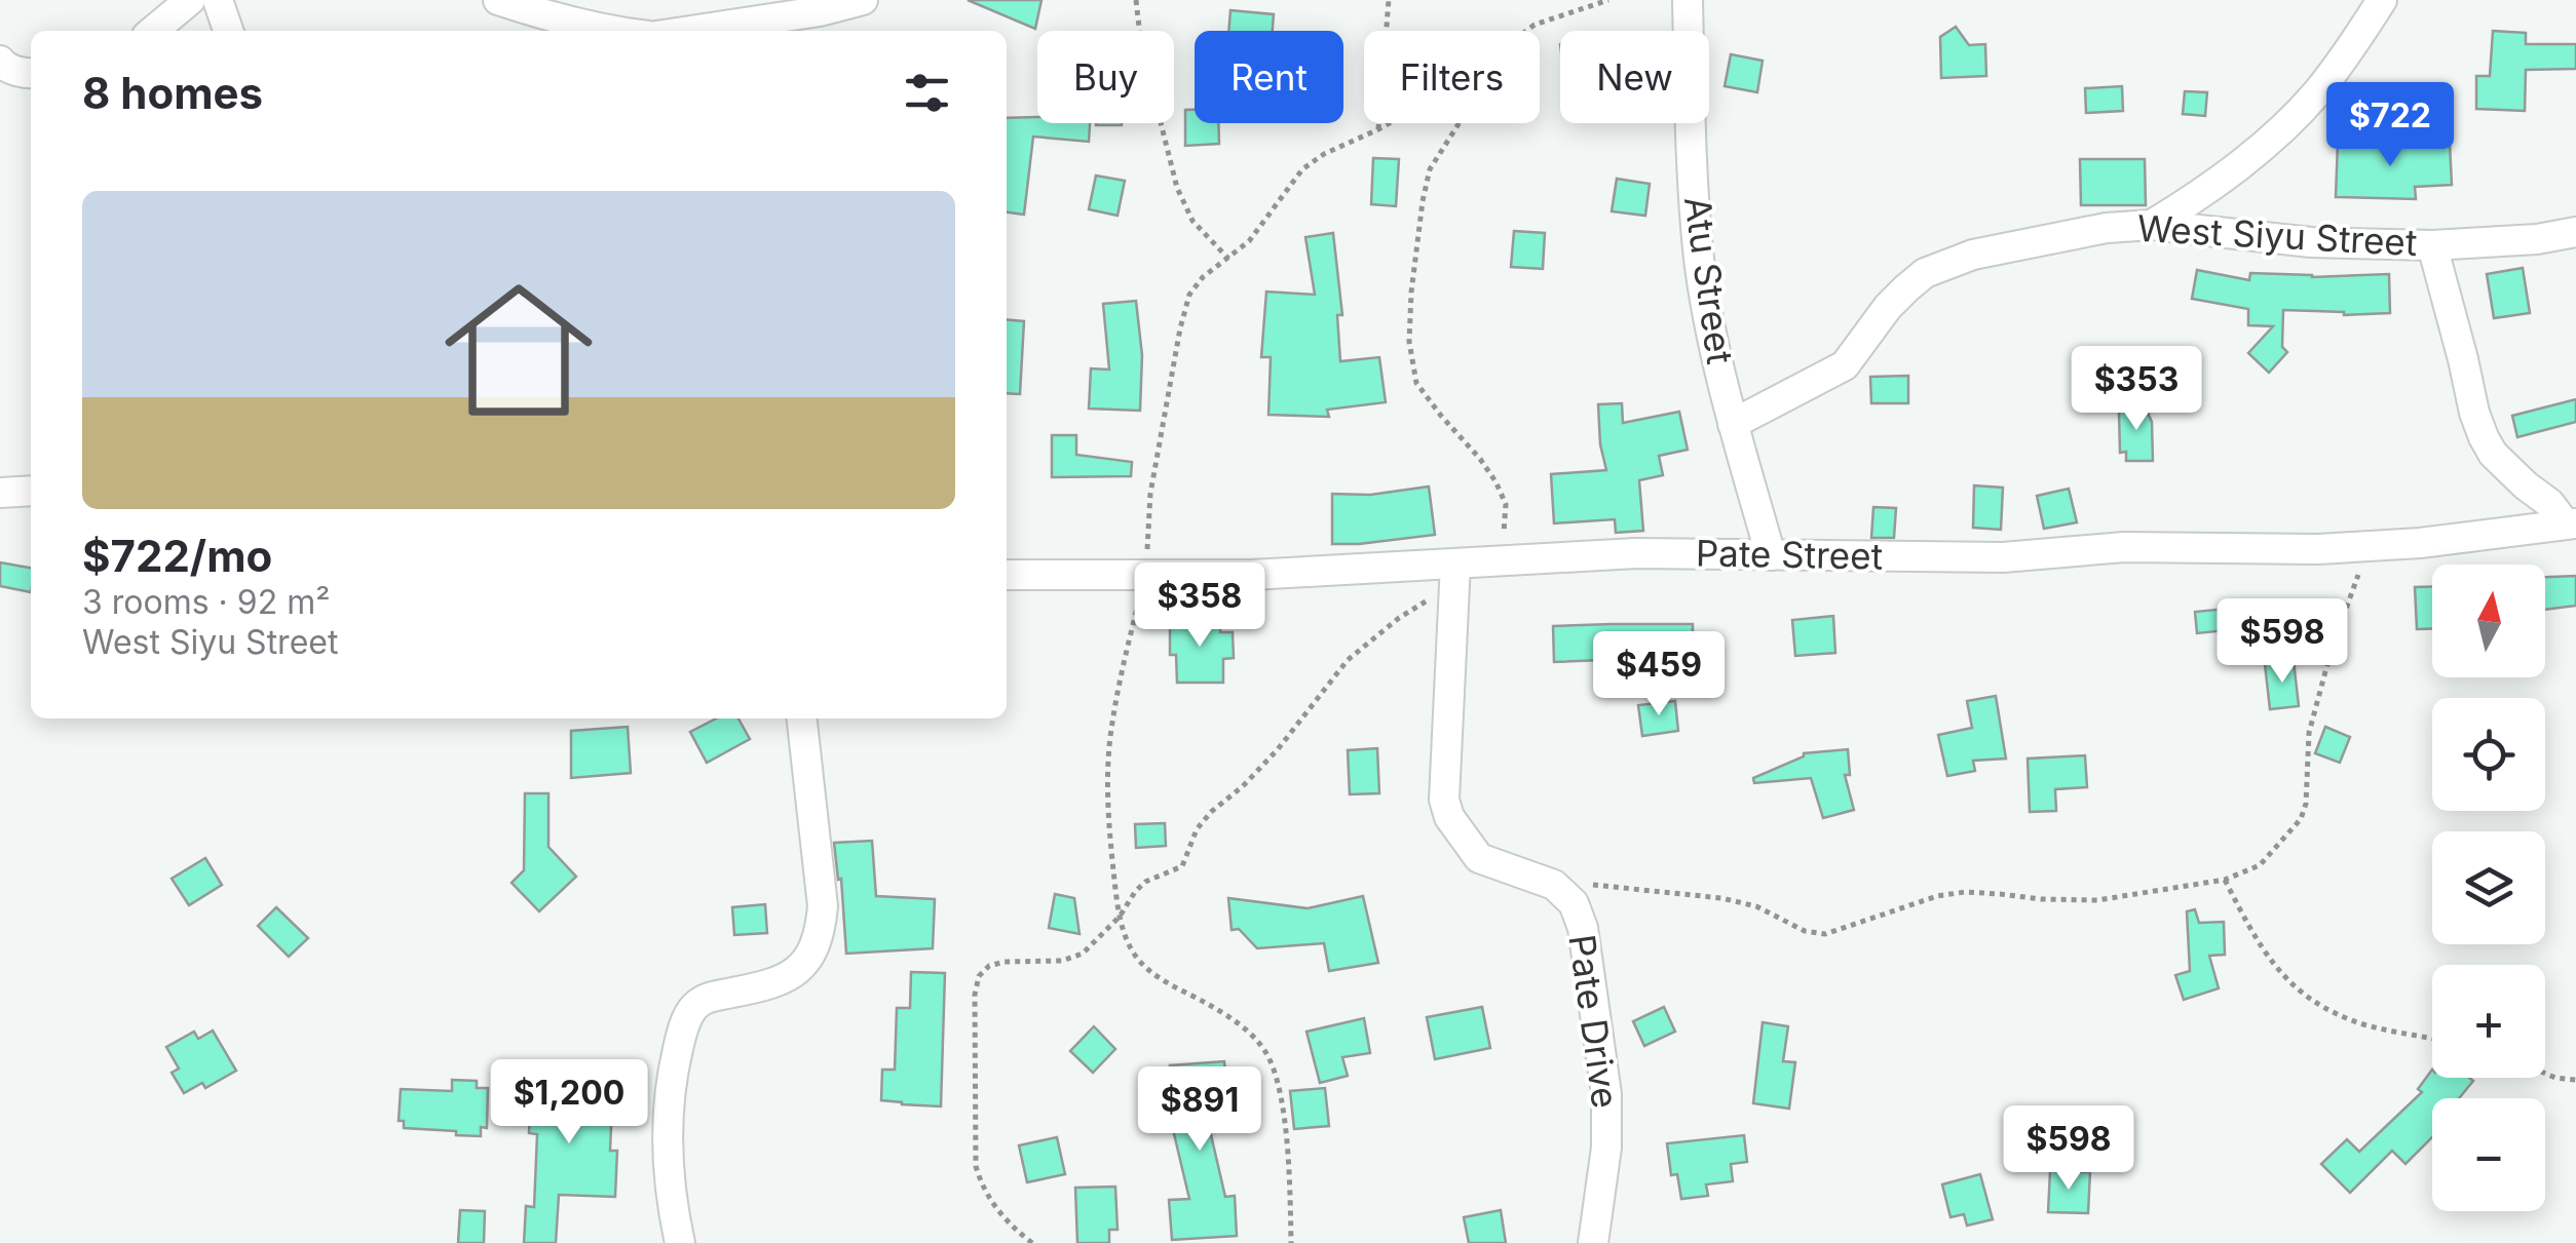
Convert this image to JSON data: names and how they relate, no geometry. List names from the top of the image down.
{
  "streets": {
    "street": [
      "West Siyu Street",
      "Atu Street",
      "Pate Street",
      "Pate Drive"
    ]
  },
  "crossings": [
    ["West Siyu Street", "Atu Street"],
    ["Atu Street", "Pate Street"],
    ["Pate Street", "Pate Drive"]
  ],
  "north": "top",
  "page": {
    "chip": [
      "Buy",
      "Rent",
      "Filters",
      "New"
    ],
    "heading": "8 homes",
    "price": [
      "$722",
      "$353",
      "$358",
      "$598",
      "$459",
      "$1,200",
      "$891",
      "$598"
    ],
    "list": [
      {
        "name": "$722/mo",
        "note": "3 rooms · 92 m² · West Siyu Street"
      }
    ],
    "map_buttons": ["+", "−"]
  }
}
